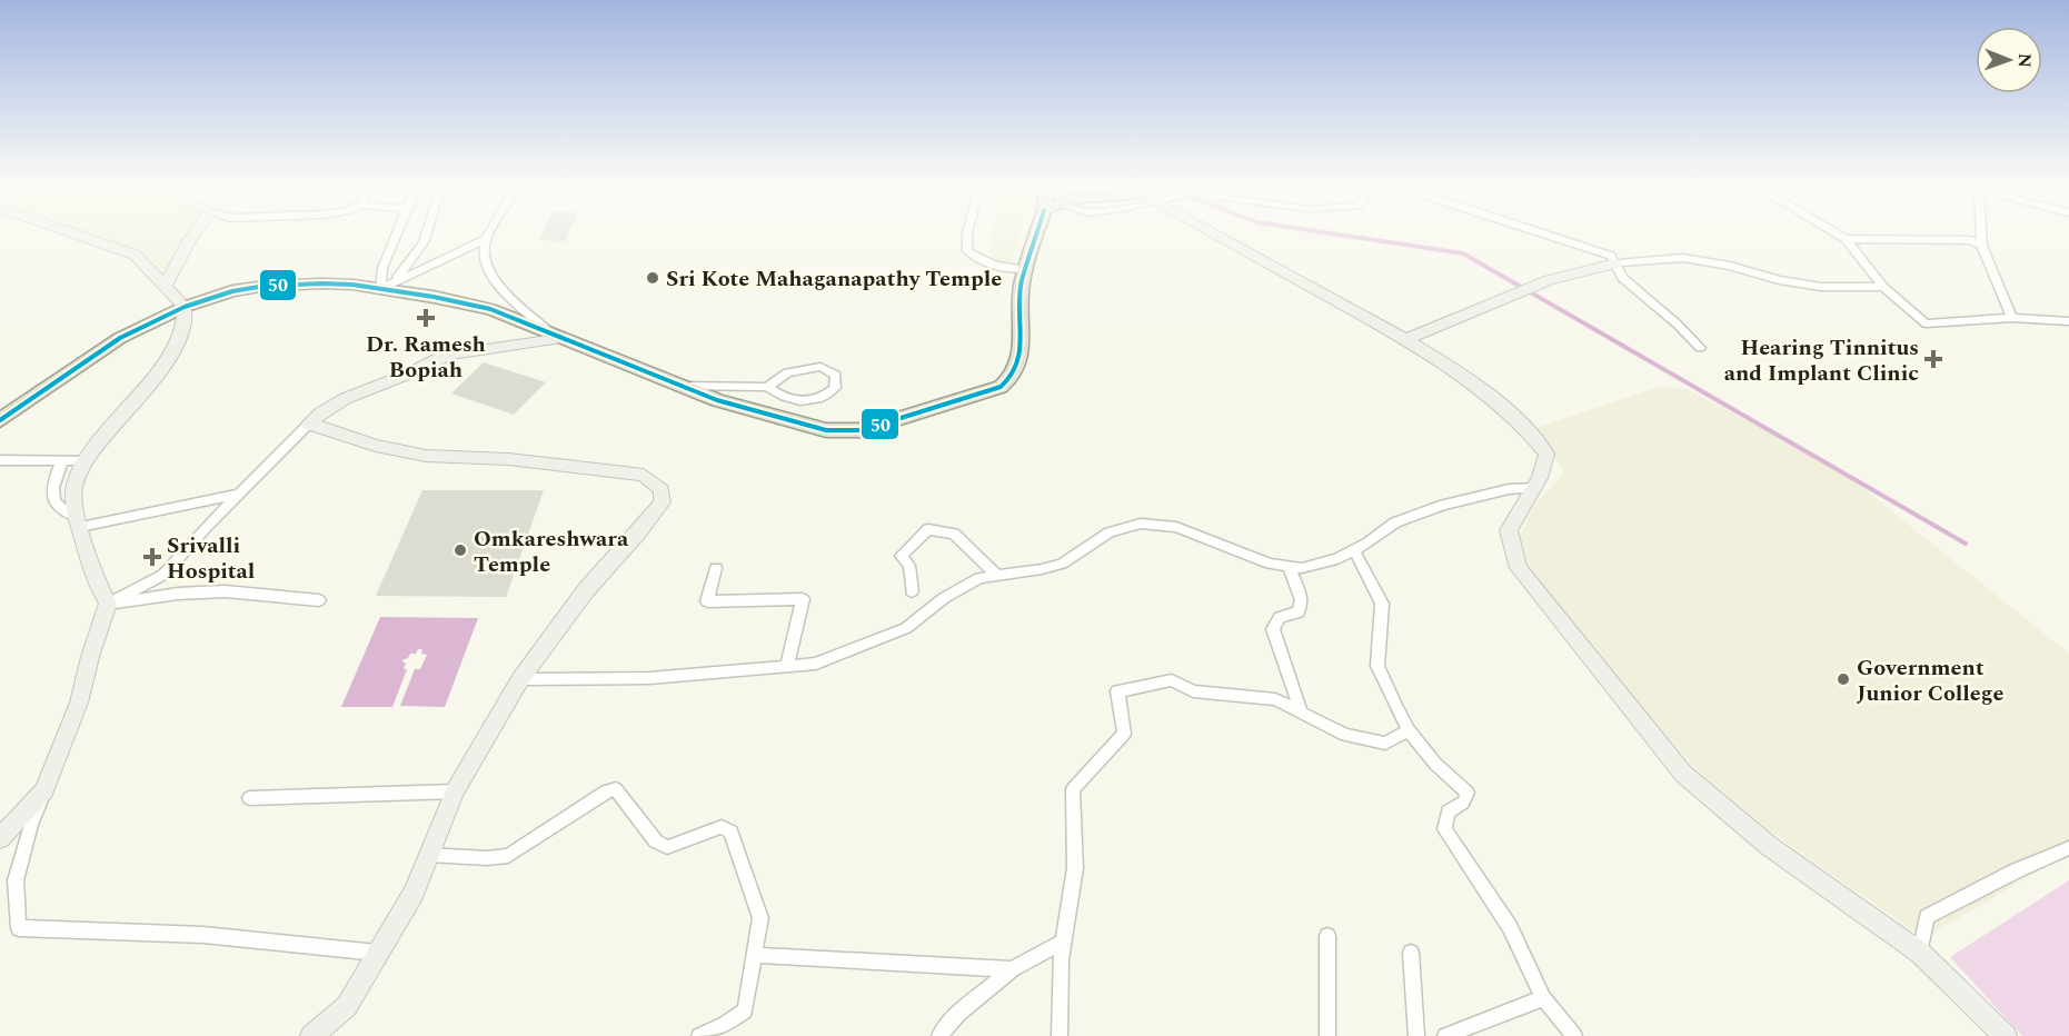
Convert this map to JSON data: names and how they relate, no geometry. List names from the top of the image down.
{
  "places": {
    "other": ["Sri Kote Mahaganapathy Temple", "Omkareshwara Temple", "Government Junior College"],
    "health": ["Dr. Ramesh Bopiah", "Hearing Tinnitus and Implant Clinic", "Srivalli Hospital"]
  },
  "lines": ["transit line 50"],
  "north": "right"
}
